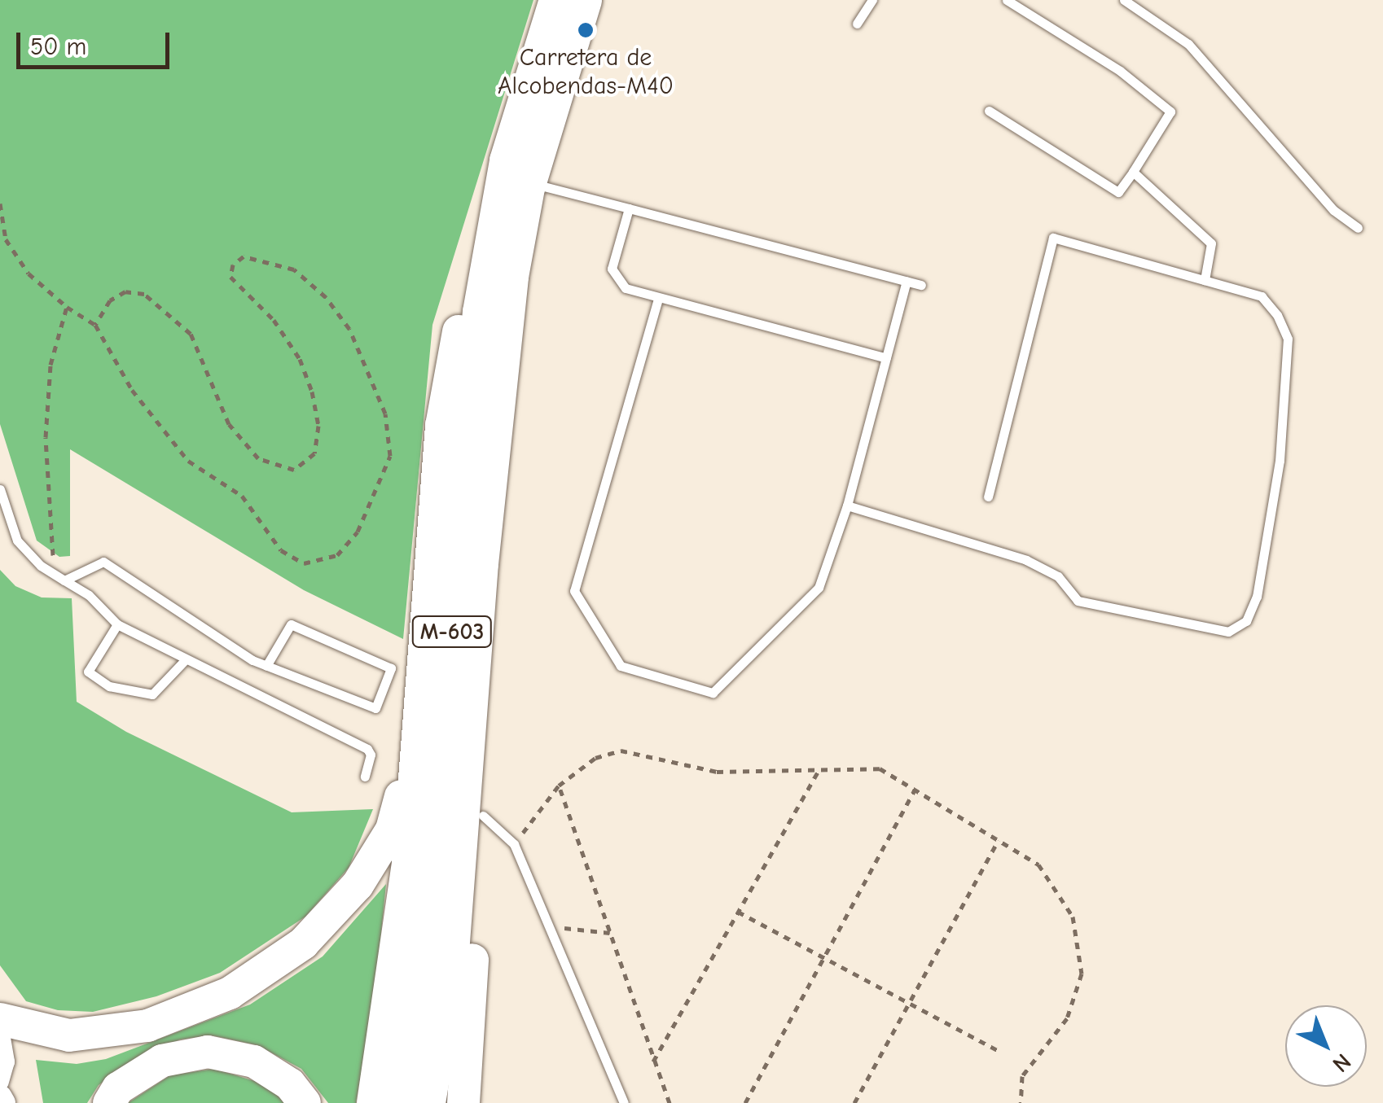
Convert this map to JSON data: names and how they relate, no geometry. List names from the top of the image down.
{
  "streets": {
    "highway": ["M-603"]
  },
  "places": ["Carretera de Alcobendas-M40"],
  "scale_bar": "50 m",
  "north": "bottom right"
}
